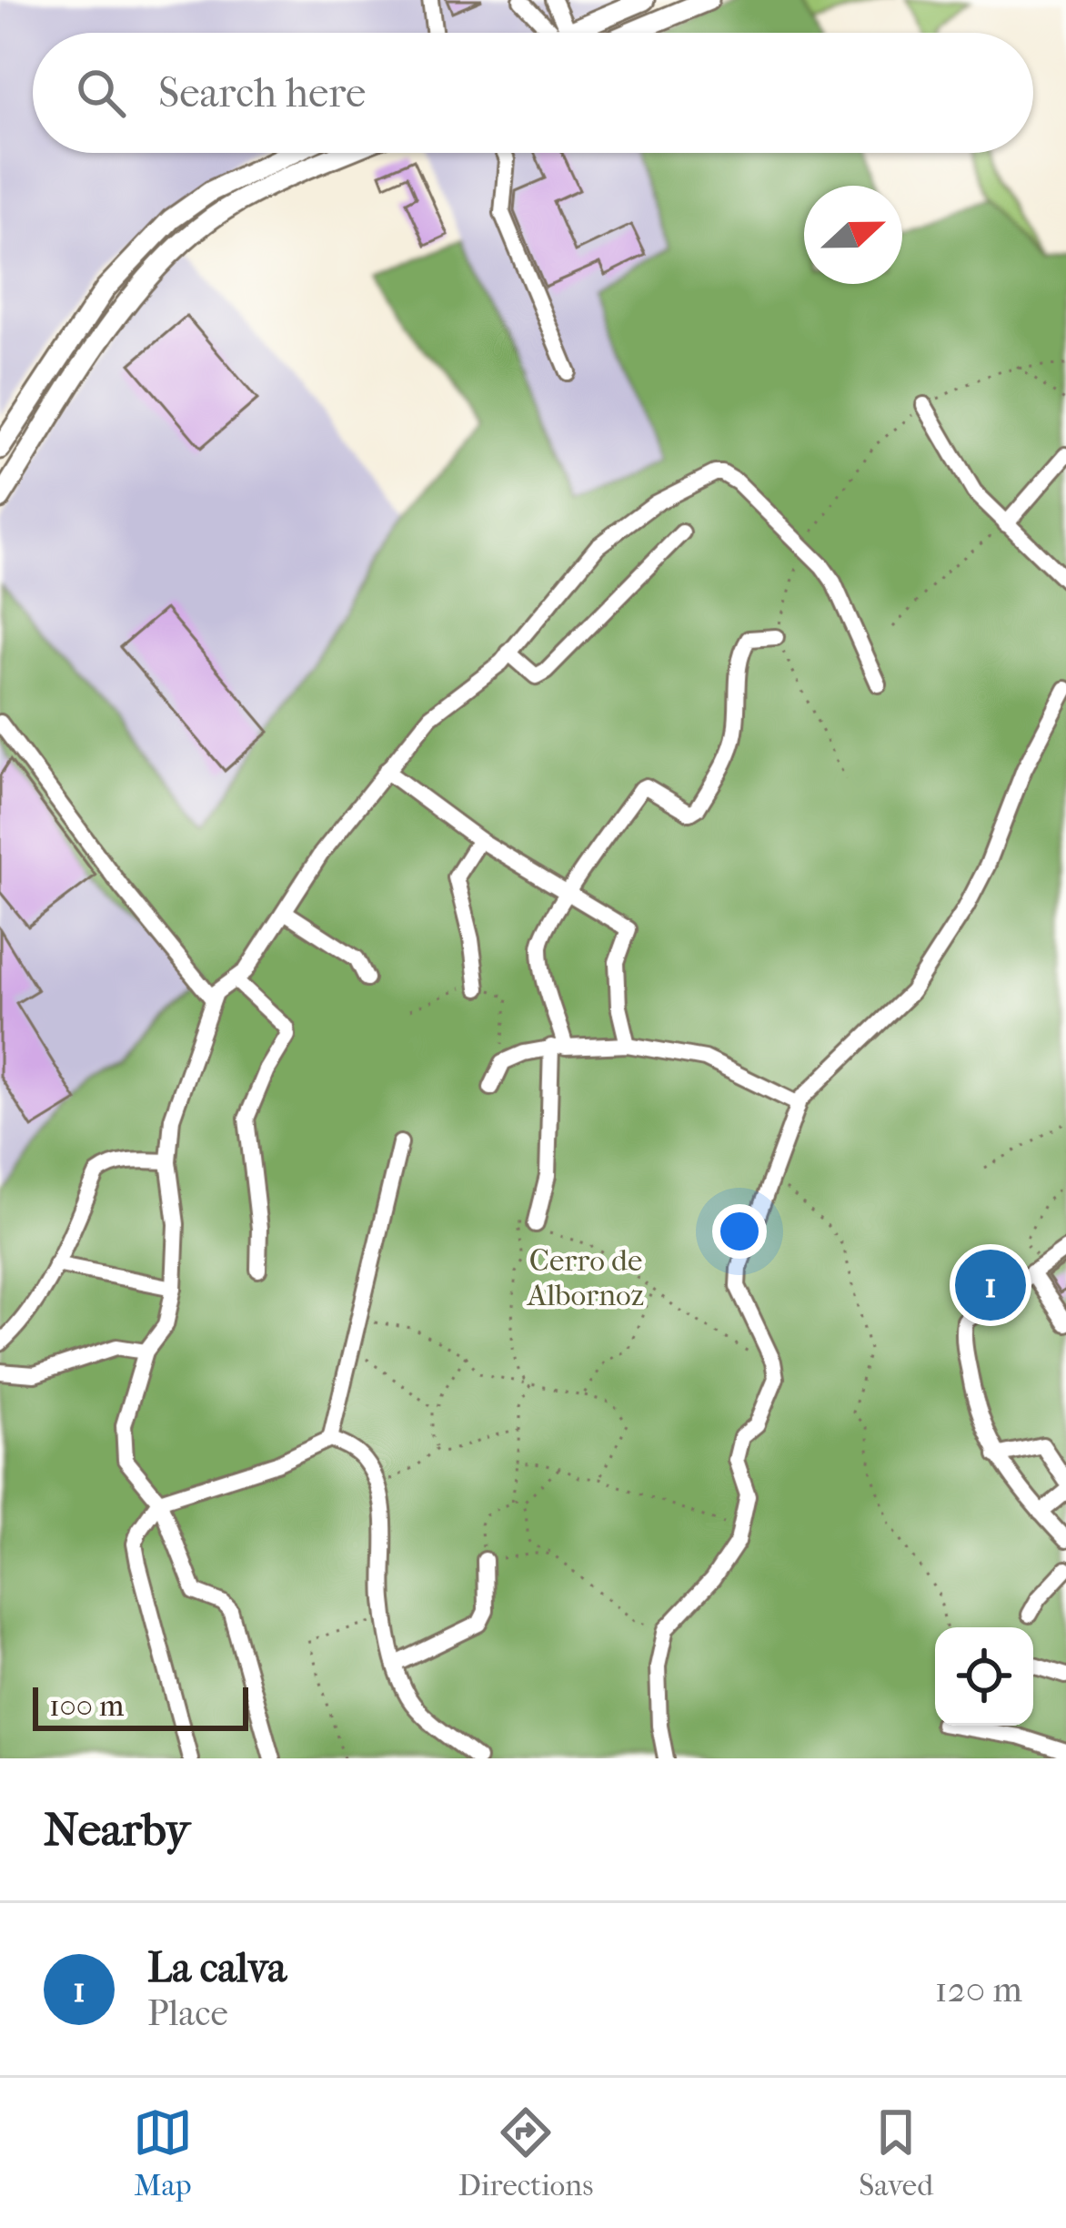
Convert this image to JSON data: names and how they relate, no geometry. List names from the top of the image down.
{
  "parks": ["Cerro de Albornoz"],
  "scale_bar": "100 m",
  "north": "right",
  "page": {
    "search": "Search here",
    "pins": "1",
    "scale": "100 m",
    "heading": "Nearby",
    "list": [
      {
        "mark": "1",
        "name": "La calva",
        "note": "Place",
        "value": "120 m"
      }
    ],
    "nav": ["Map", "Directions", "Saved"]
  }
}
